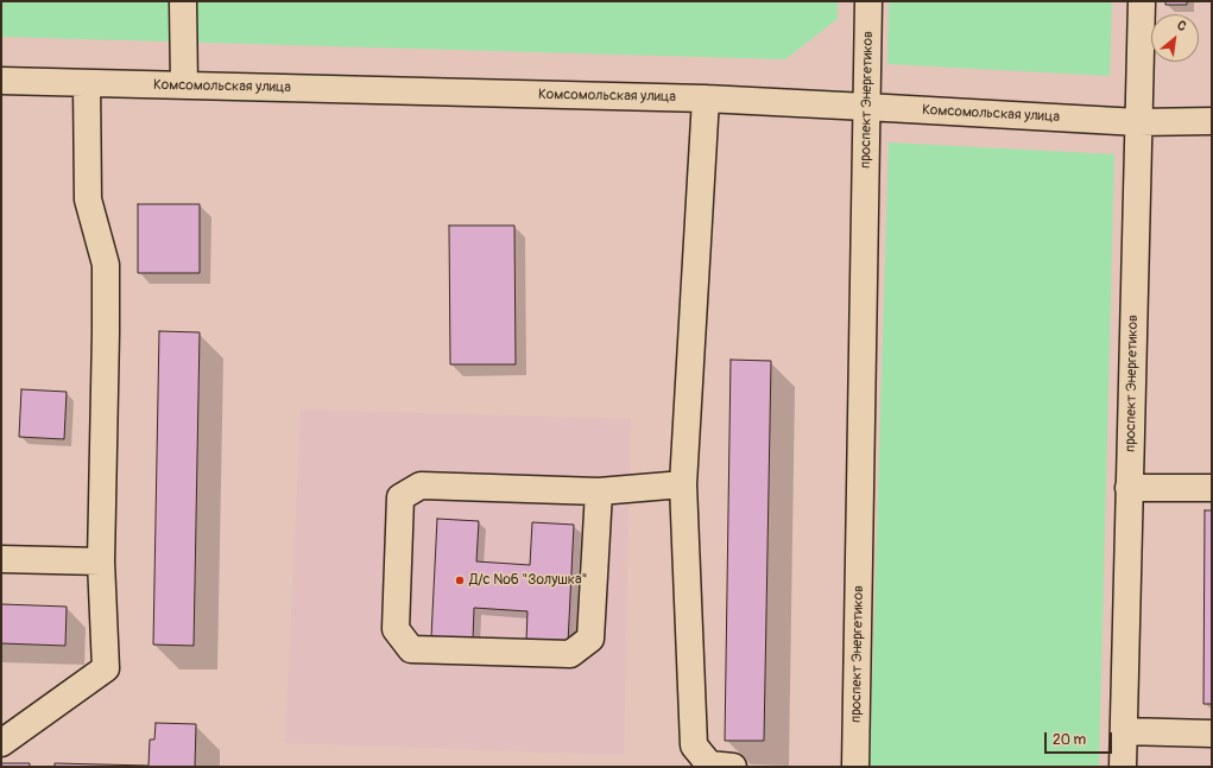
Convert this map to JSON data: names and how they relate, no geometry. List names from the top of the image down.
{
  "streets": {
    "street": ["Комсомольская улица", "проспект Энергетиков"]
  },
  "crossings": [
    ["Комсомольская улица", "проспект Энергетиков"]
  ],
  "places": ["Д/с №6 \"Золушка\""],
  "scale_bar": "20 m",
  "north": "top right"
}
